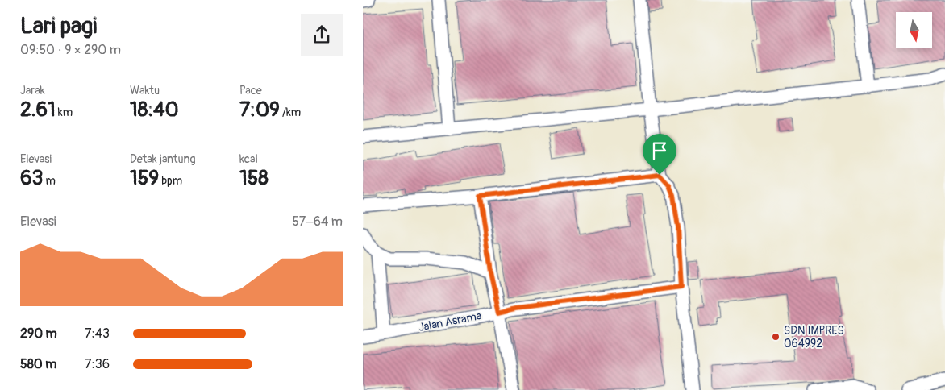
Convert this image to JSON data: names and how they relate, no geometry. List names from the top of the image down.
{
  "streets": {
    "street": ["Jalan Asrama"]
  },
  "places": ["SDN IMPRES 064992"],
  "north": "bottom",
  "page": {
    "heading": ["Lari pagi", "09:50 · 9 × 290 m"],
    "stats": [
      ["Jarak", "2.61 km"],
      ["Waktu", "18:40"],
      ["Pace", "7:09 /km"],
      ["Elevasi", "63 m"],
      ["Detak jantung", "159 bpm"],
      ["kcal", "158"]
    ],
    "chart": ["Elevasi", "57–64 m"],
    "list": [
      {
        "name": "290 m",
        "note": "7:43"
      },
      {
        "name": "580 m",
        "note": "7:36"
      }
    ]
  }
}
